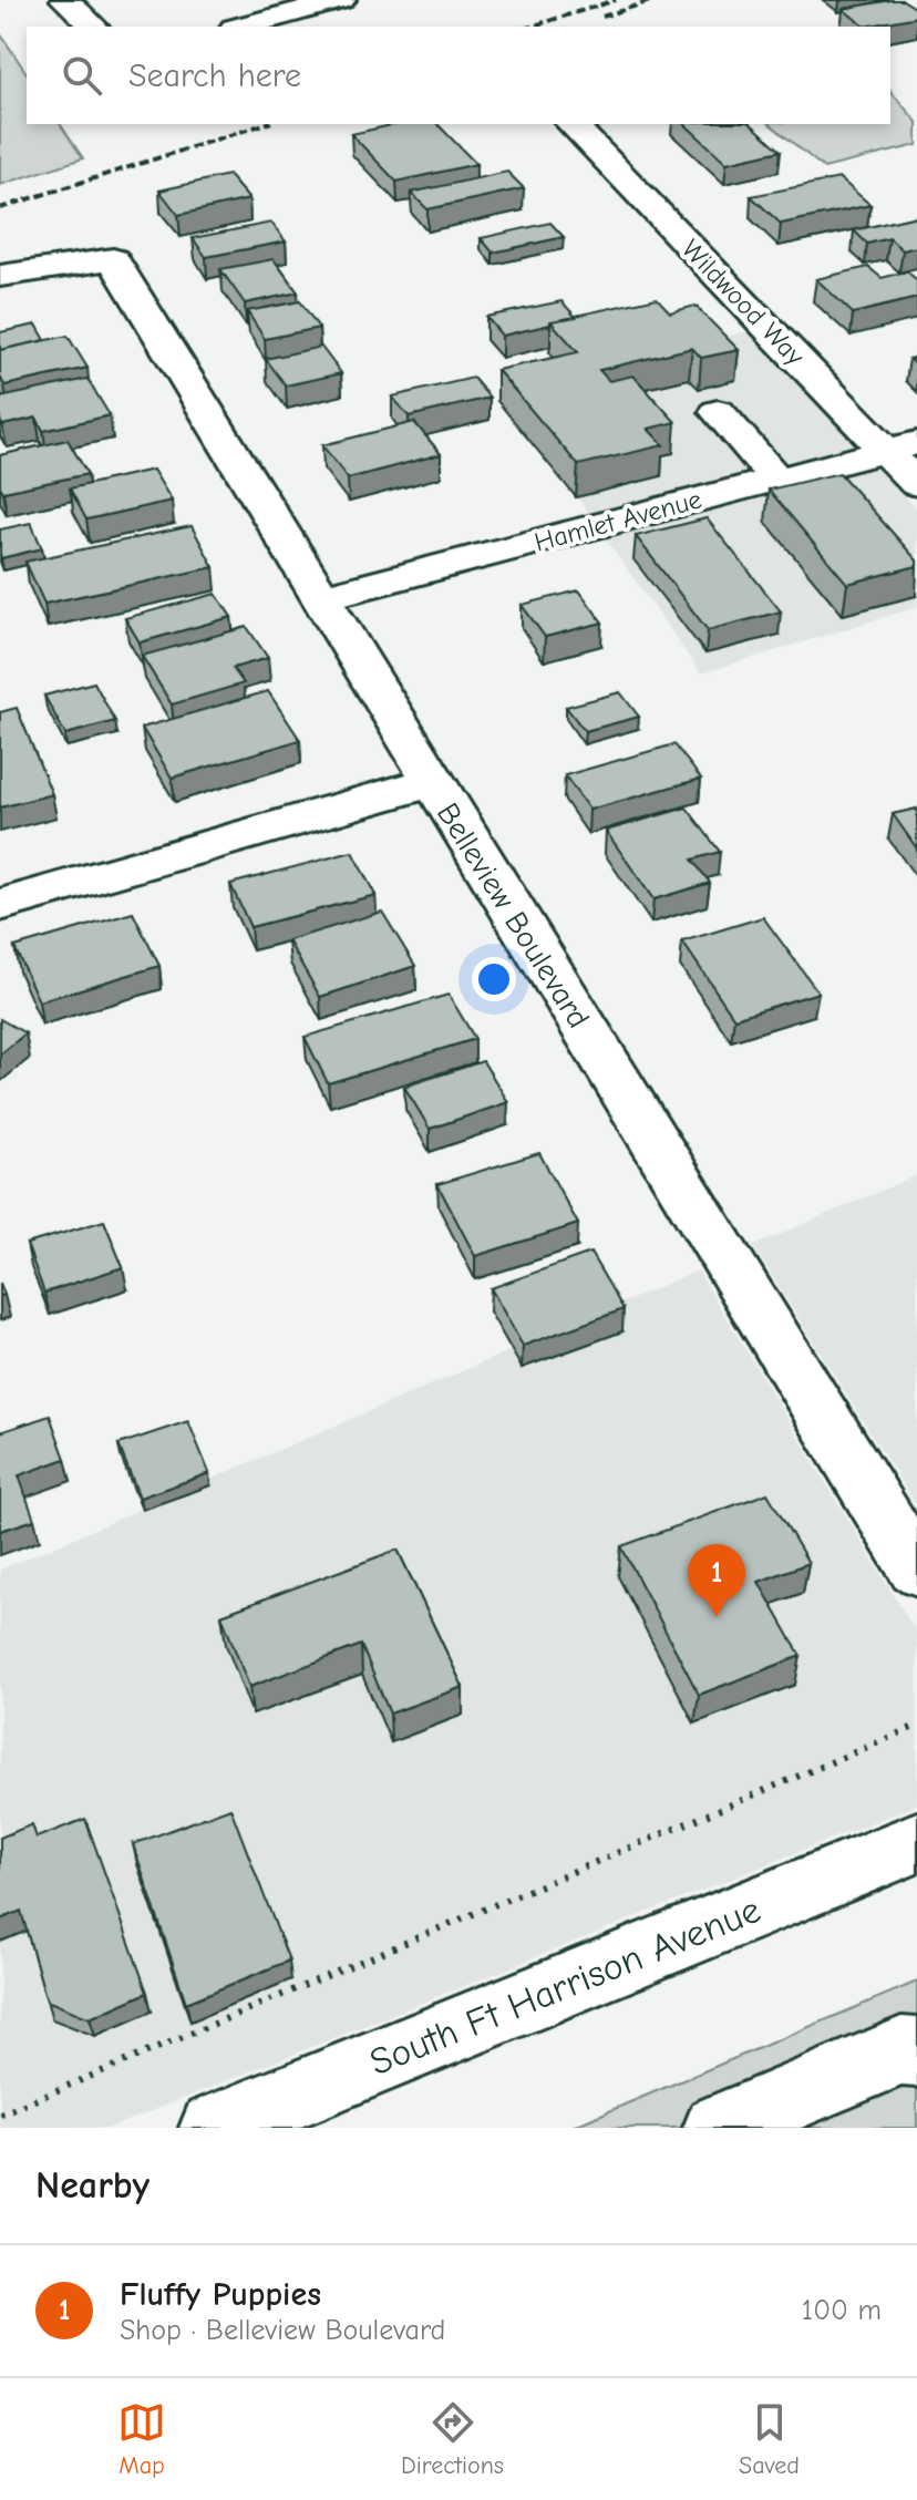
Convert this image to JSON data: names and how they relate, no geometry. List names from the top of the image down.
{
  "streets": {
    "street": [
      "Wildwood Way",
      "Hamlet Avenue",
      "Belleview Boulevard",
      "South Ft Harrison Avenue"
    ]
  },
  "crossings": [
    ["Wildwood Way", "Hamlet Avenue"],
    ["Hamlet Avenue", "Belleview Boulevard"]
  ],
  "page": {
    "search": "Search here",
    "pins": "1",
    "heading": "Nearby",
    "list": [
      {
        "mark": "1",
        "name": "Fluffy Puppies",
        "note": "Shop · Belleview Boulevard",
        "value": "100 m"
      }
    ],
    "nav": ["Map", "Directions", "Saved"]
  }
}
